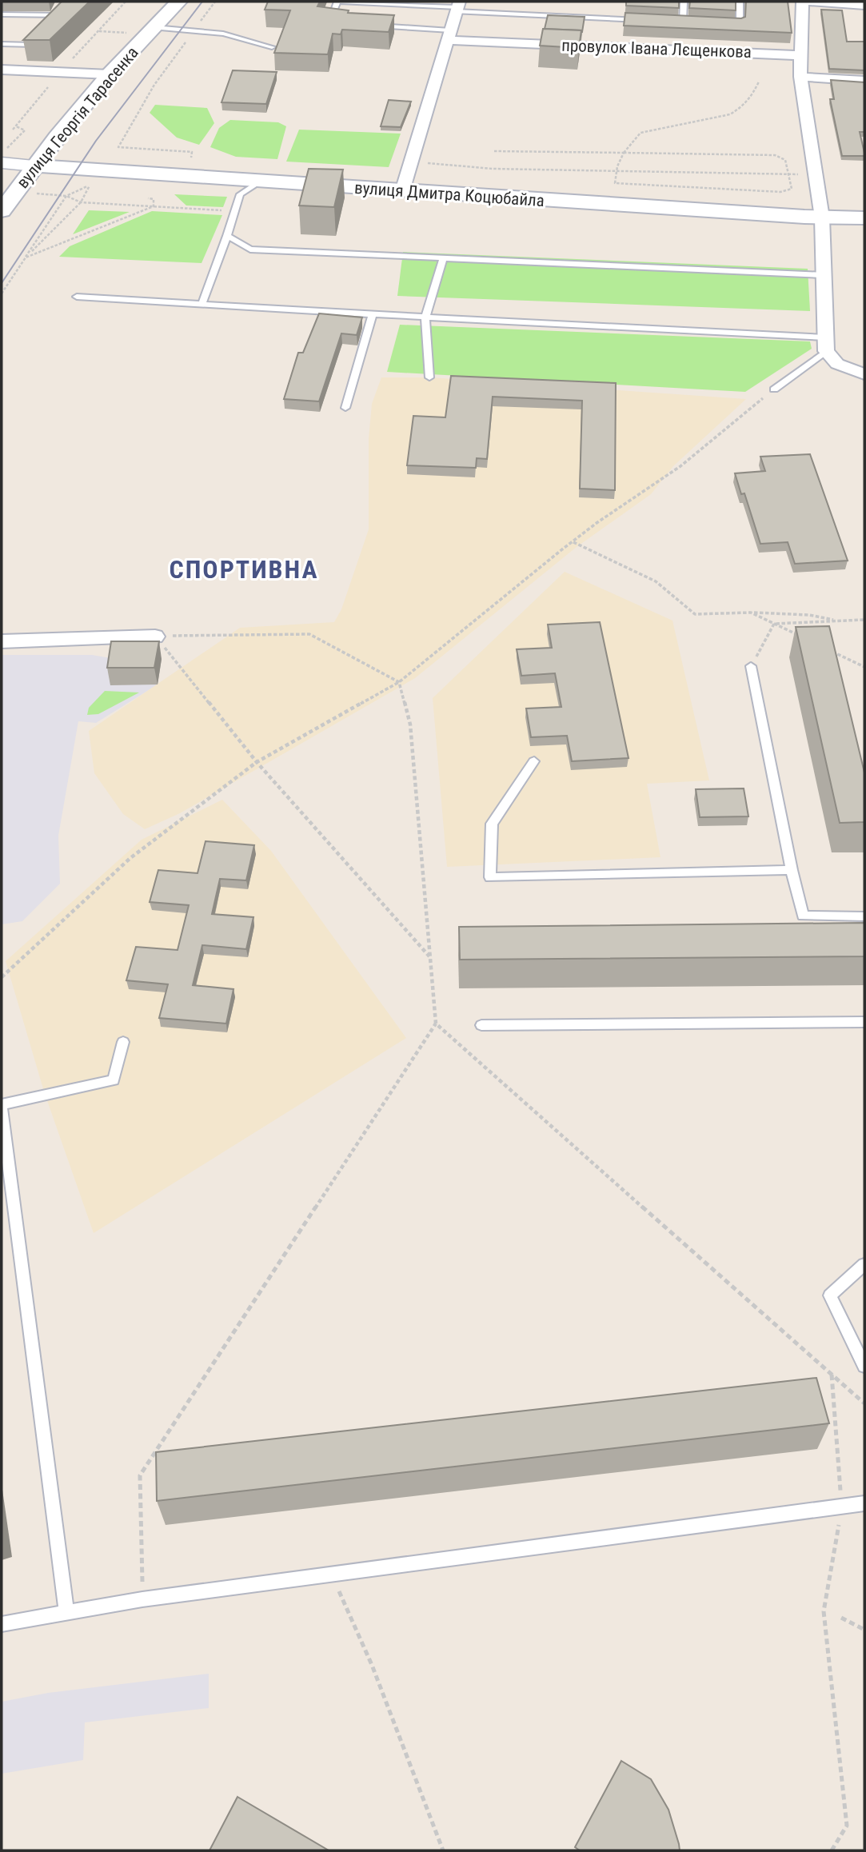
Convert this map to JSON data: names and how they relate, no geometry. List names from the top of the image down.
{
  "streets": {
    "main road": ["вулиця Георгія Тарасенка", "вулиця Дмитра Коцюбайла"],
    "street": ["провулок Івана Лєщенкова"]
  },
  "crossings": [
    ["вулиця Георгія Тарасенка", "вулиця Дмитра Коцюбайла"]
  ],
  "districts": ["СПОРТИВНА"]
}
